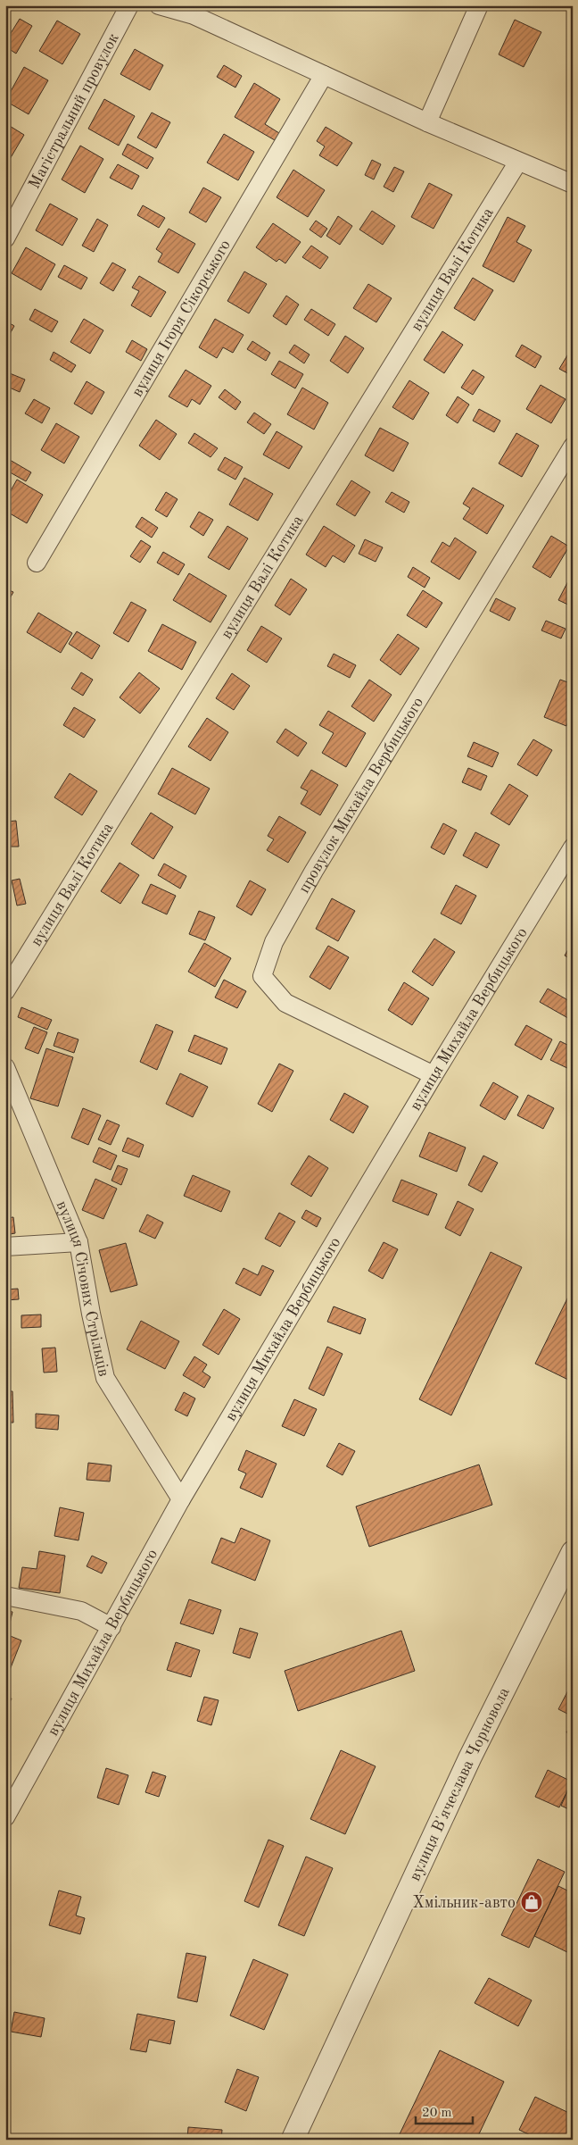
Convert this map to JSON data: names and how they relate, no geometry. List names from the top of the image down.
{
  "streets": {
    "street": [
      "Магістральний провулок",
      "вулиця Валі Котика",
      "вулиця Ігоря Сікорського",
      "провулок Михайла Вербицького",
      "вулиця Михайла Вербицького",
      "вулиця Січових Стрільців",
      "вулиця В'ячеслава Чорновола"
    ]
  },
  "crossings": [
    ["провулок Михайла Вербицького", "вулиця Михайла Вербицького"],
    ["вулиця Михайла Вербицького", "вулиця Січових Стрільців"]
  ],
  "places": {
    "shop": ["Хмільник-авто"]
  },
  "scale_bar": "20 m"
}
